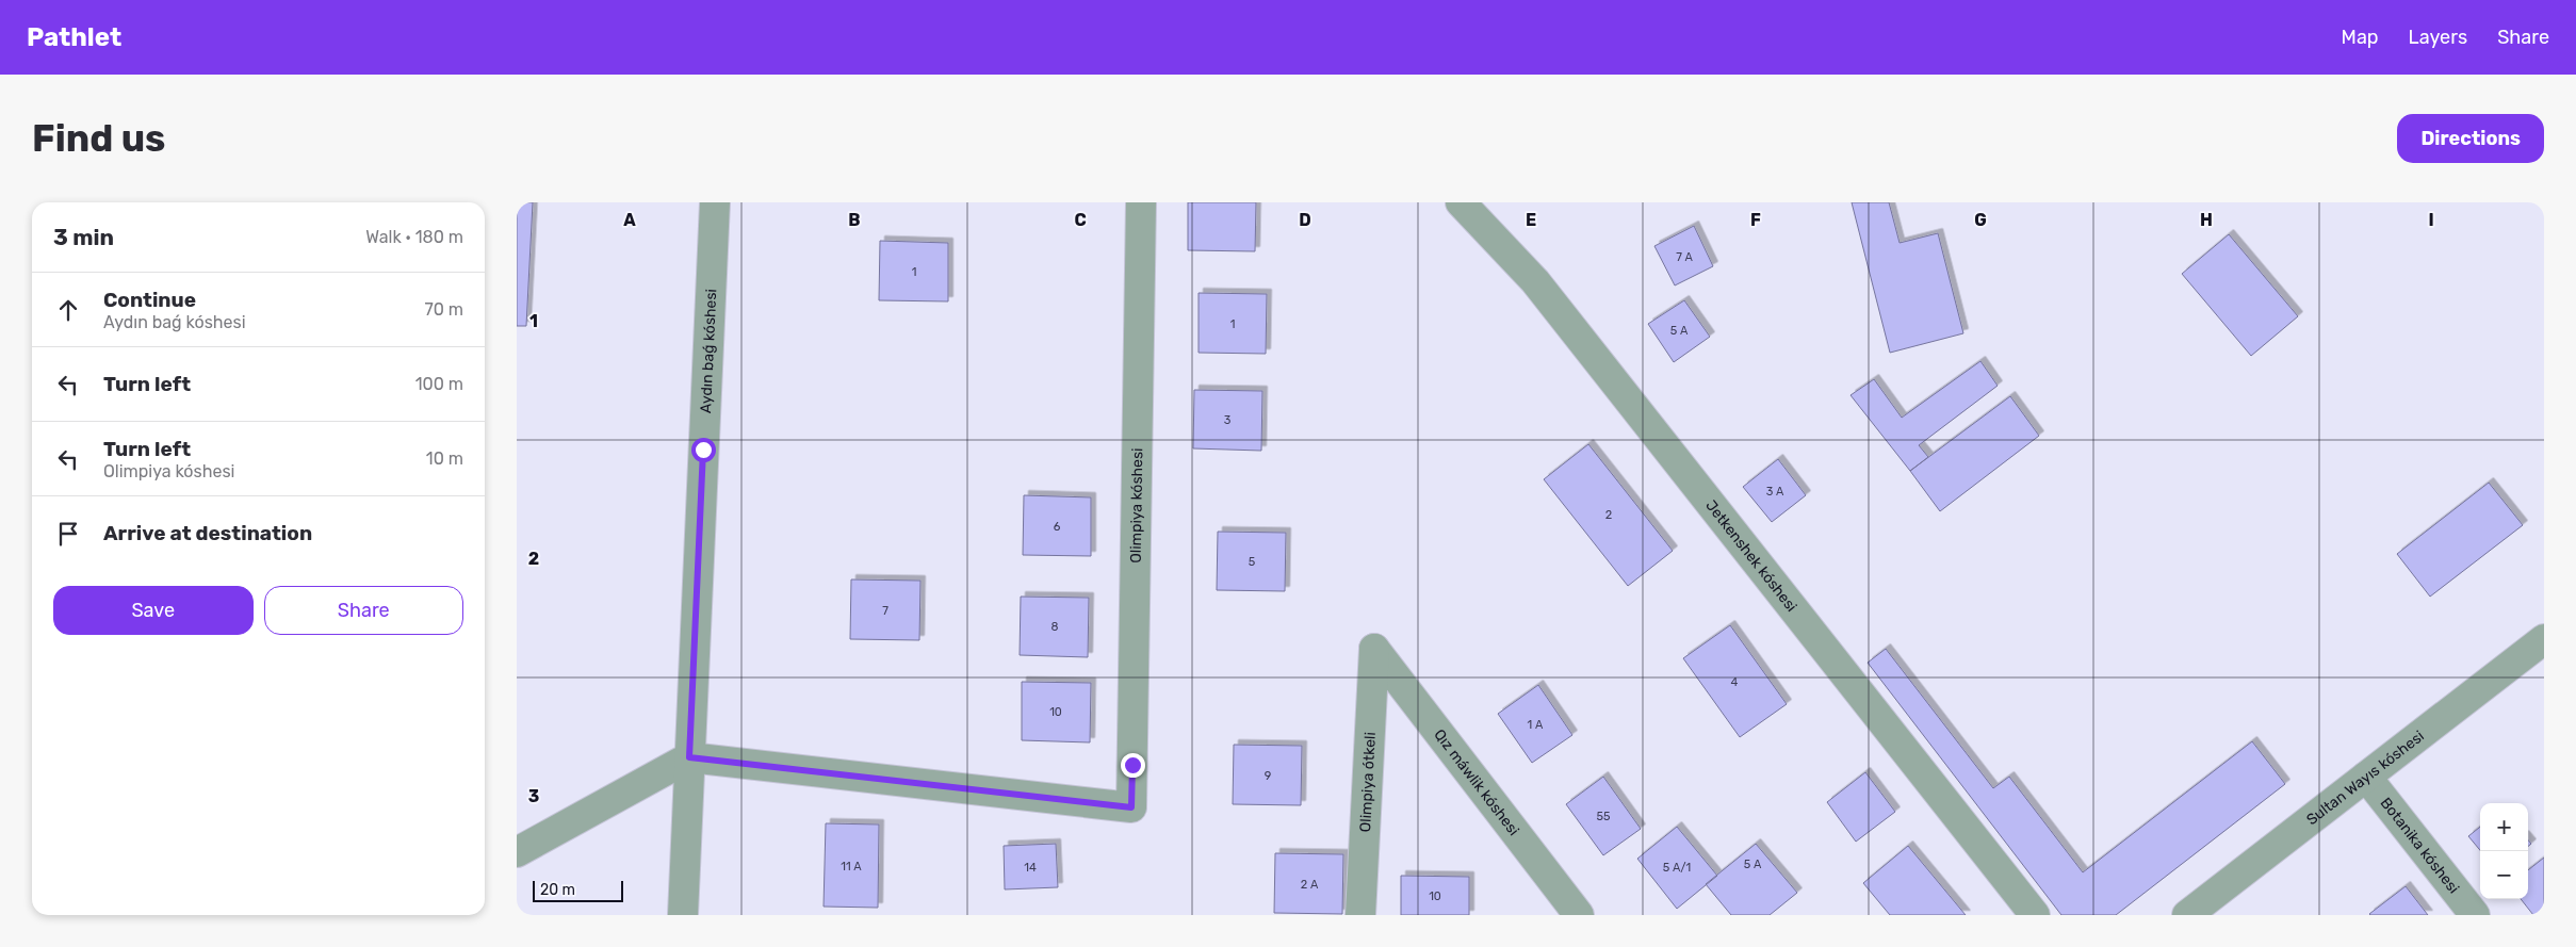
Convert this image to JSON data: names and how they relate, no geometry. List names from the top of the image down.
{
  "streets": {
    "street": [
      "Aydın baǵ kóshesi",
      "Olimpiya kóshesi",
      "Jetkenshek kóshesi",
      "Sultan Wayıs kóshesi",
      "Olimpiya ótkeli",
      "Qız máwlik kóshesi",
      "Botanika kóshesi"
    ]
  },
  "crossings": [
    ["Aydın baǵ kóshesi", "Olimpiya kóshesi"],
    ["Sultan Wayıs kóshesi", "Botanika kóshesi"],
    ["Olimpiya ótkeli", "Qız máwlik kóshesi"]
  ],
  "house_numbers": [
    "7 А",
    "1",
    "1",
    "5 А",
    "3",
    "3 А",
    "2",
    "6",
    "5",
    "7",
    "8",
    "4",
    "10",
    "1 А",
    "9",
    "55",
    "5 А",
    "11 А",
    "14",
    "5 А/1",
    "2 А",
    "10"
  ],
  "scale_bar": "20 m",
  "page": {
    "header": "Pathlet",
    "nav": ["Map", "Layers", "Share"],
    "buttons": [
      "Directions",
      ["Save", "Share"]
    ],
    "title": "Find us",
    "heading": ["3 min", "Walk · 180 m"],
    "list": [
      ["Continue", "Aydın baǵ kóshesi", "70 m"],
      ["Turn left", "100 m"],
      ["Turn left", "Olimpiya kóshesi", "10 m"],
      "Arrive at destination"
    ],
    "map_buttons": ["+", "−"],
    "scale": "20 m"
  },
  "grid": {
    "columns": [
      "A",
      "B",
      "C",
      "D",
      "E",
      "F",
      "G",
      "H",
      "I"
    ],
    "rows": ["1", "2", "3"]
  }
}
